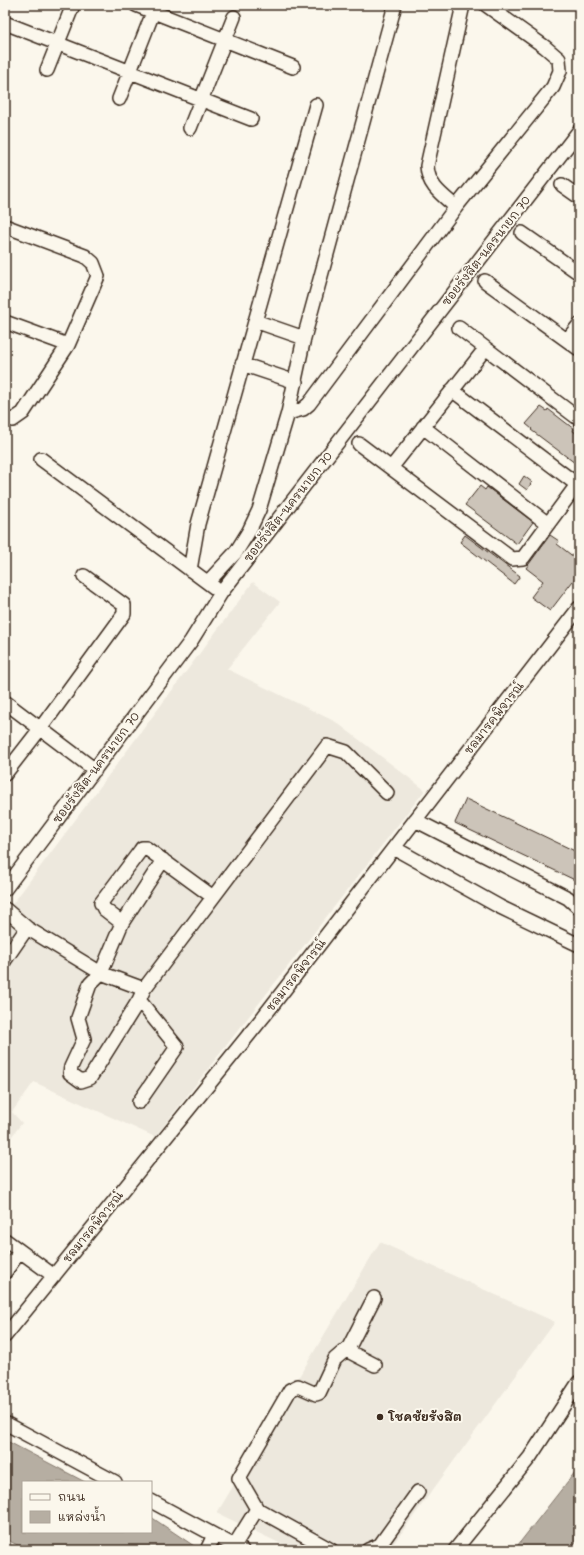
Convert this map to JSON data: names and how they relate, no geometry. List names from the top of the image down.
{
  "streets": {
    "street": ["ซอยรังสิต-นครนายก 70", "ชลมารคพิจารณ์"]
  },
  "places": ["โชคชัยรังสิต"],
  "legend": ["ถนน", "แหล่งน้ำ"]
}
